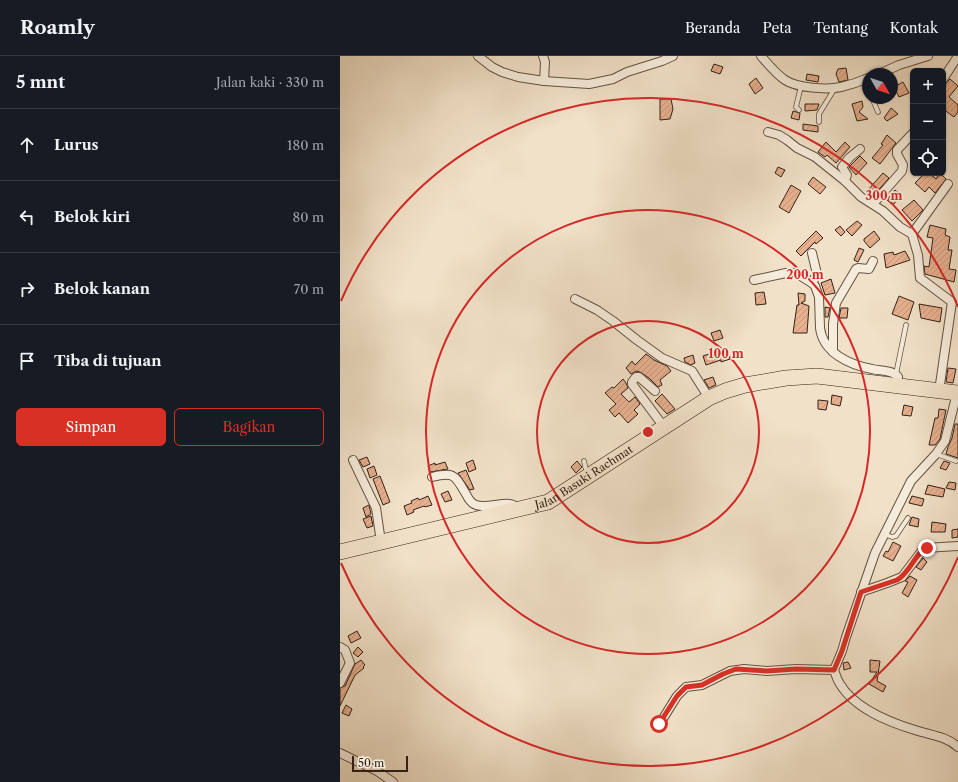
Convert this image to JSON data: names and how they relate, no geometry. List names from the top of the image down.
{
  "streets": {
    "highway": ["Jalan Basuki Rachmat"]
  },
  "scale_bar": "50 m",
  "north": "bottom right",
  "page": {
    "header": "Roamly",
    "nav": [
      "Beranda",
      "Peta",
      "Tentang",
      "Kontak"
    ],
    "heading": ["5 mnt", "Jalan kaki · 330 m"],
    "map_buttons": ["+", "−"],
    "list": [
      ["Lurus", "180 m"],
      ["Belok kiri", "80 m"],
      ["Belok kanan", "70 m"],
      "Tiba di tujuan"
    ],
    "buttons": ["Simpan", "Bagikan"],
    "scale": "50 m"
  },
  "rings": ["300 m", "200 m", "100 m"]
}
